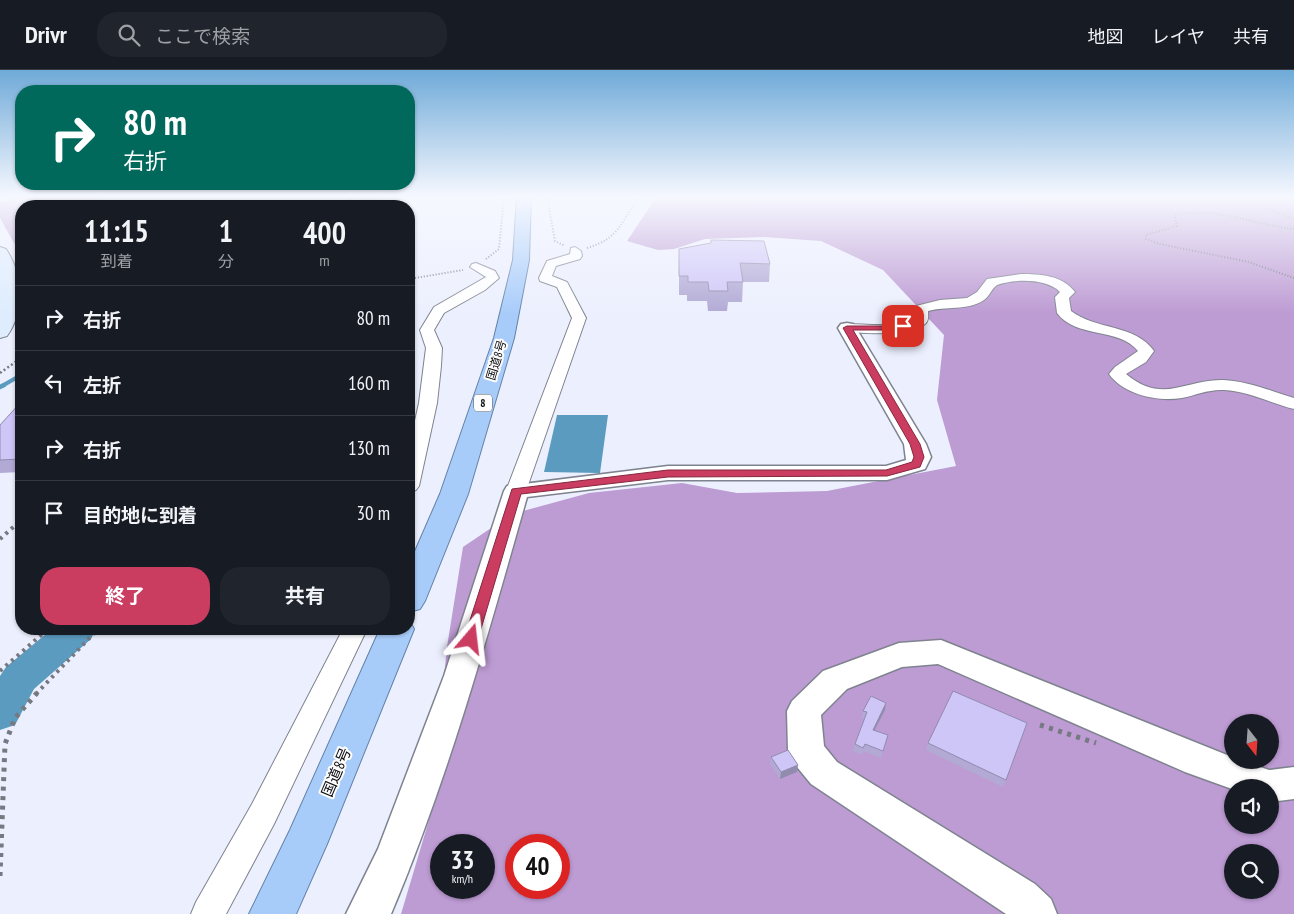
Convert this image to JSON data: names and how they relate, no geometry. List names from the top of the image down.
{
  "streets": {
    "highway": ["国道8号", "8"]
  },
  "north": "bottom",
  "page": {
    "header": "Drivr",
    "search": "ここで検索",
    "nav": ["地図", "レイヤ", "共有"],
    "turn": ["80 m", "右折"],
    "eta": [
      "11:15",
      "到着",
      "1",
      "分",
      "400",
      "m"
    ],
    "list": [
      {
        "name": "右折",
        "value": "80 m"
      },
      {
        "name": "左折",
        "value": "160 m"
      },
      {
        "name": "右折",
        "value": "130 m"
      },
      {
        "name": "目的地に到着",
        "value": "30 m"
      }
    ],
    "buttons": ["終了", "共有"],
    "speed": "33 km/h",
    "limit": "40"
  }
}
